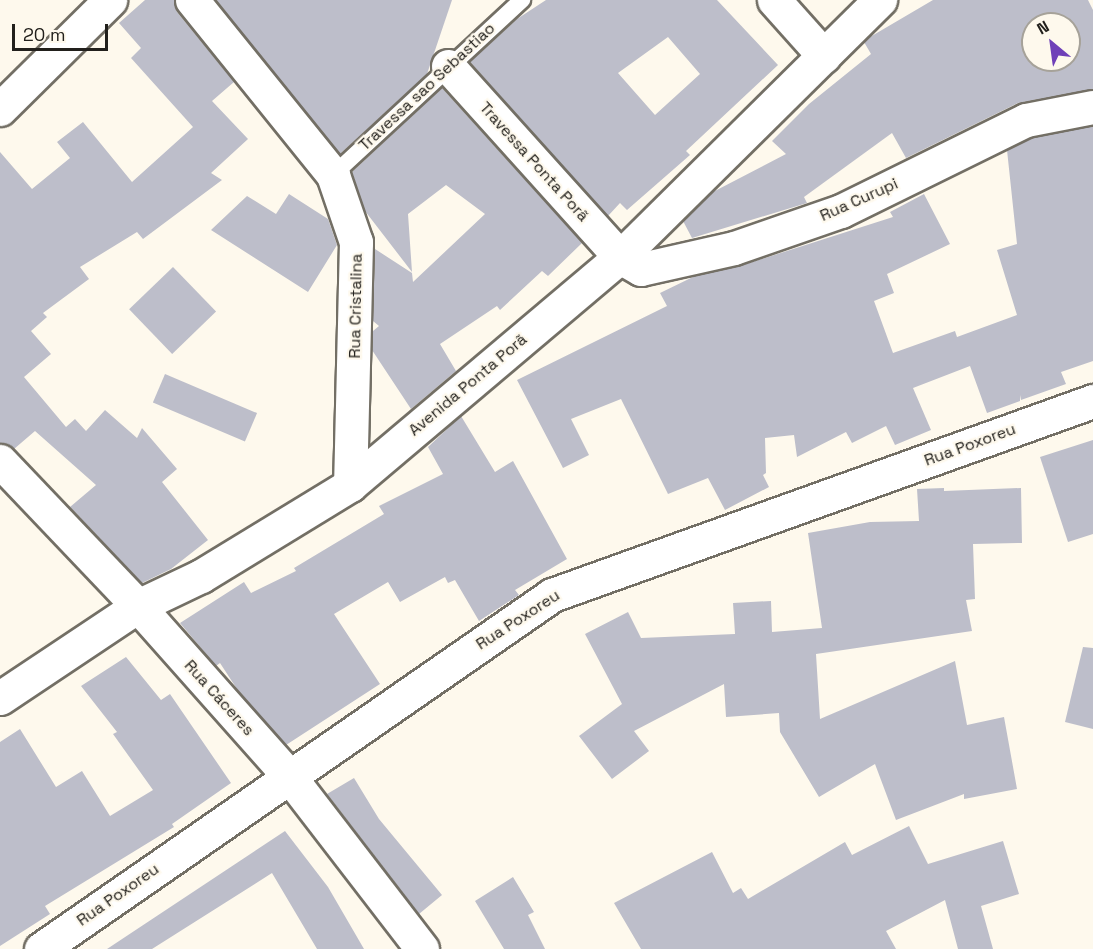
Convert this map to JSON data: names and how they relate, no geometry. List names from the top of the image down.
{
  "streets": {
    "street": [
      "Travessa Ponta Porã",
      "Rua Curupi",
      "Rua Cristalina",
      "Avenida Ponta Porã",
      "Rua Poxoreu",
      "Rua Cáceres"
    ],
    "lane": ["Travessa sao Sebastiao"]
  },
  "crossings": [
    ["Travessa sao Sebastiao", "Travessa Ponta Porã"],
    ["Travessa sao Sebastiao", "Rua Cristalina"],
    ["Travessa Ponta Porã", "Rua Curupi"],
    ["Travessa Ponta Porã", "Avenida Ponta Porã"],
    ["Rua Curupi", "Avenida Ponta Porã"],
    ["Rua Cristalina", "Avenida Ponta Porã"],
    ["Avenida Ponta Porã", "Rua Cáceres"],
    ["Rua Poxoreu", "Rua Cáceres"]
  ],
  "scale_bar": "20 m",
  "north": "top left"
}
